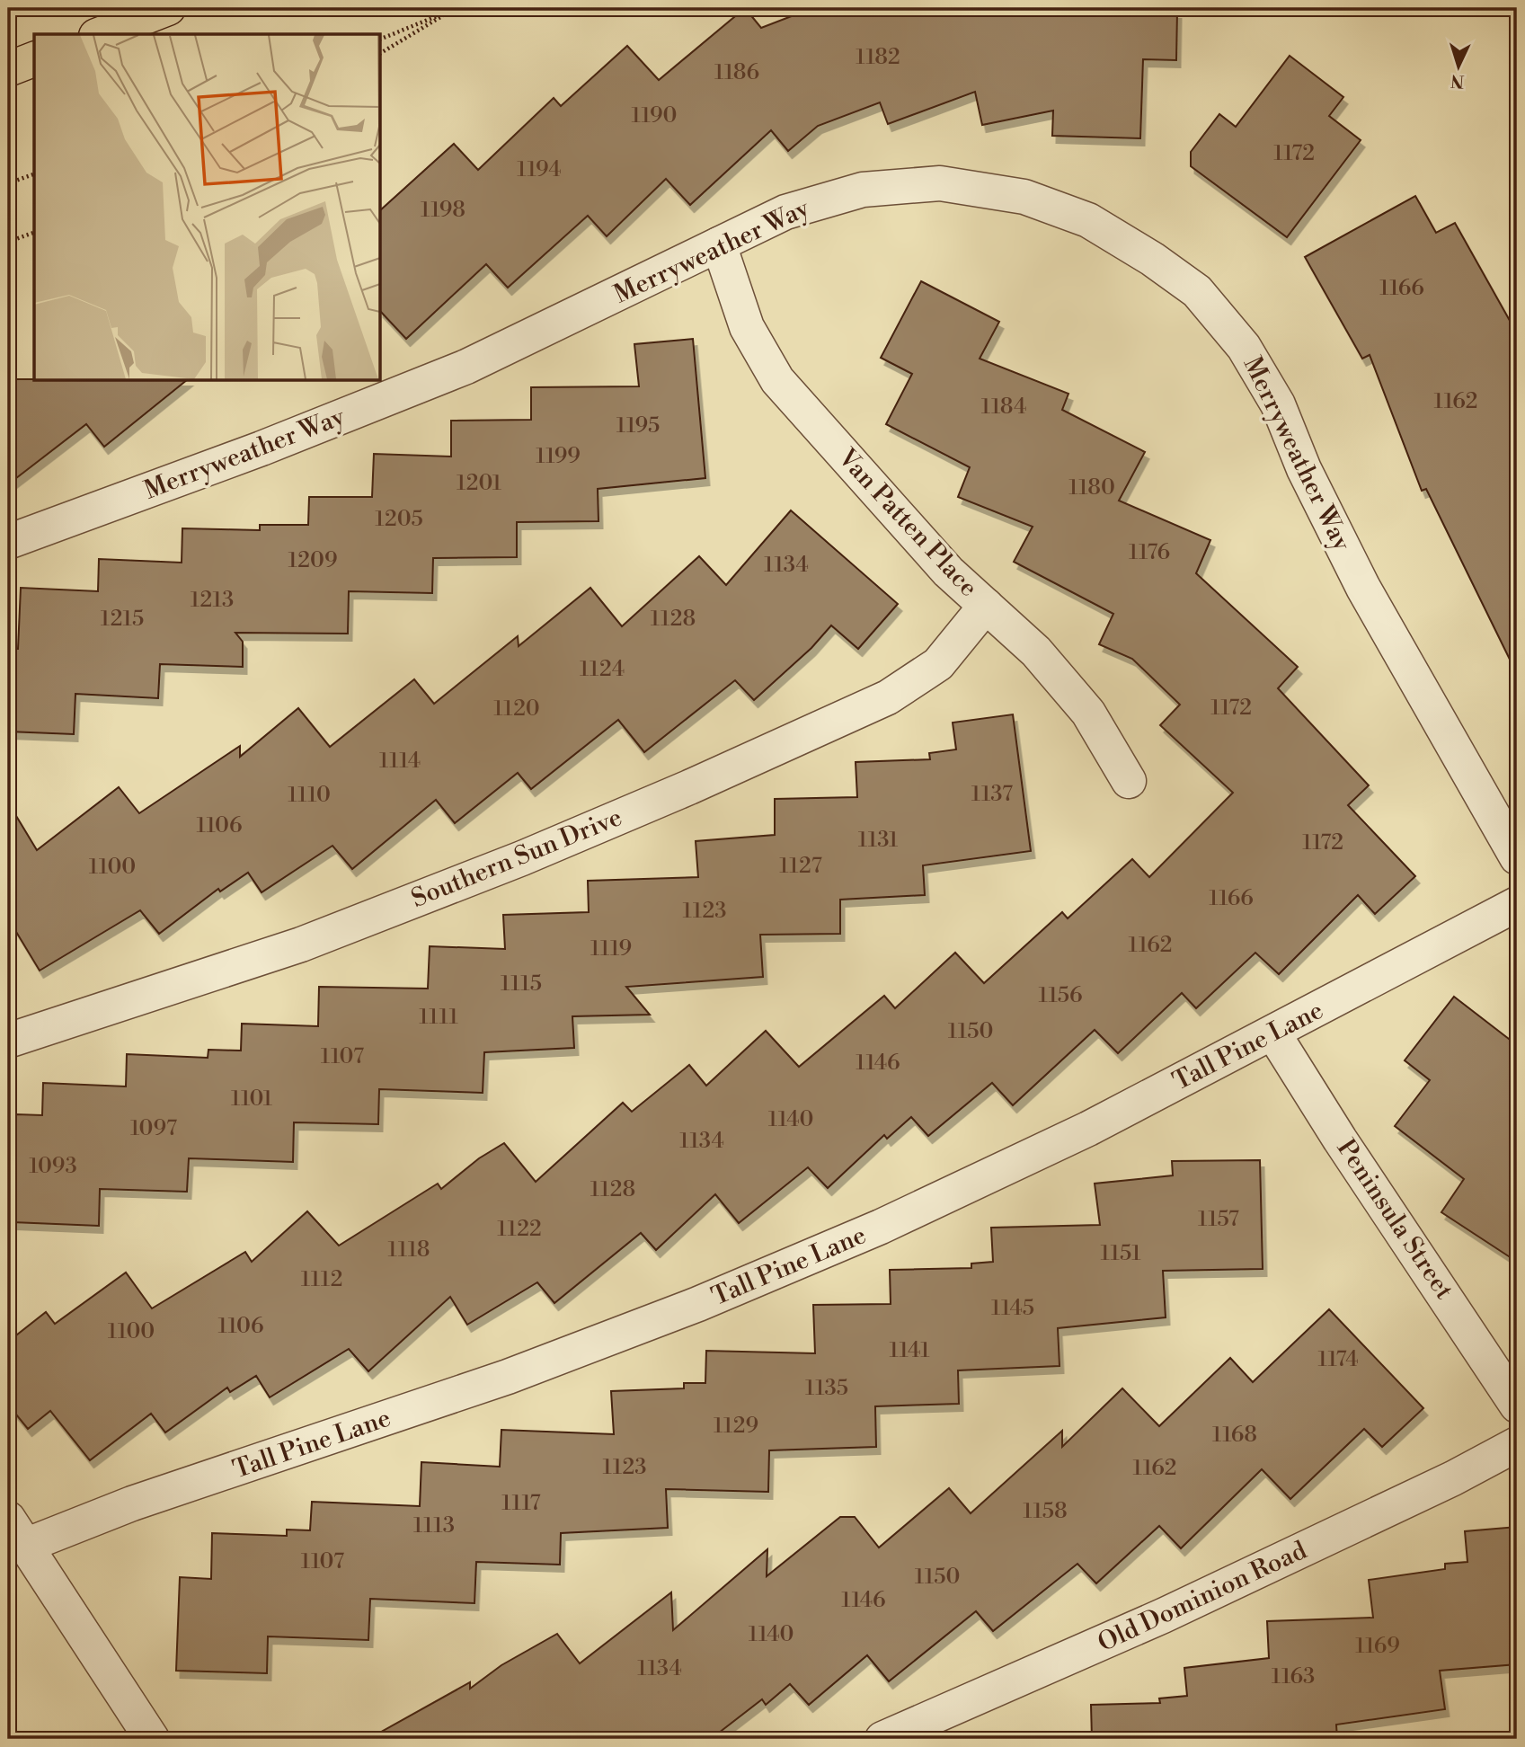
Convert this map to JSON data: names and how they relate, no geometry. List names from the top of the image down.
{
  "streets": {
    "street": [
      "Merryweather Way",
      "Van Patten Place",
      "Southern Sun Drive",
      "Tall Pine Lane",
      "Peninsula Street",
      "Old Dominion Road"
    ]
  },
  "crossings": [
    ["Merryweather Way", "Van Patten Place"],
    ["Van Patten Place", "Southern Sun Drive"],
    ["Tall Pine Lane", "Peninsula Street"]
  ],
  "house_numbers": [
    "1182",
    "1186",
    "1190",
    "1172",
    "1194",
    "1198",
    "1166",
    "1162",
    "1184",
    "1195",
    "1199",
    "1201",
    "1180",
    "1205",
    "1176",
    "1209",
    "1134",
    "1213",
    "1215",
    "1128",
    "1124",
    "1172",
    "1120",
    "1114",
    "1137",
    "1110",
    "1106",
    "1131",
    "1172",
    "1127",
    "1100",
    "1166",
    "1123",
    "1162",
    "1119",
    "1115",
    "1156",
    "1111",
    "1150",
    "1107",
    "1146",
    "1101",
    "1140",
    "1097",
    "1134",
    "1093",
    "1128",
    "1157",
    "1122",
    "1118",
    "1151",
    "1112",
    "1145",
    "1106",
    "1100",
    "1141",
    "1174",
    "1135",
    "1129",
    "1168",
    "1123",
    "1162",
    "1117",
    "1158",
    "1113",
    "1107",
    "1150",
    "1146",
    "1140",
    "1169",
    "1134",
    "1163"
  ],
  "north": "bottom"
}
